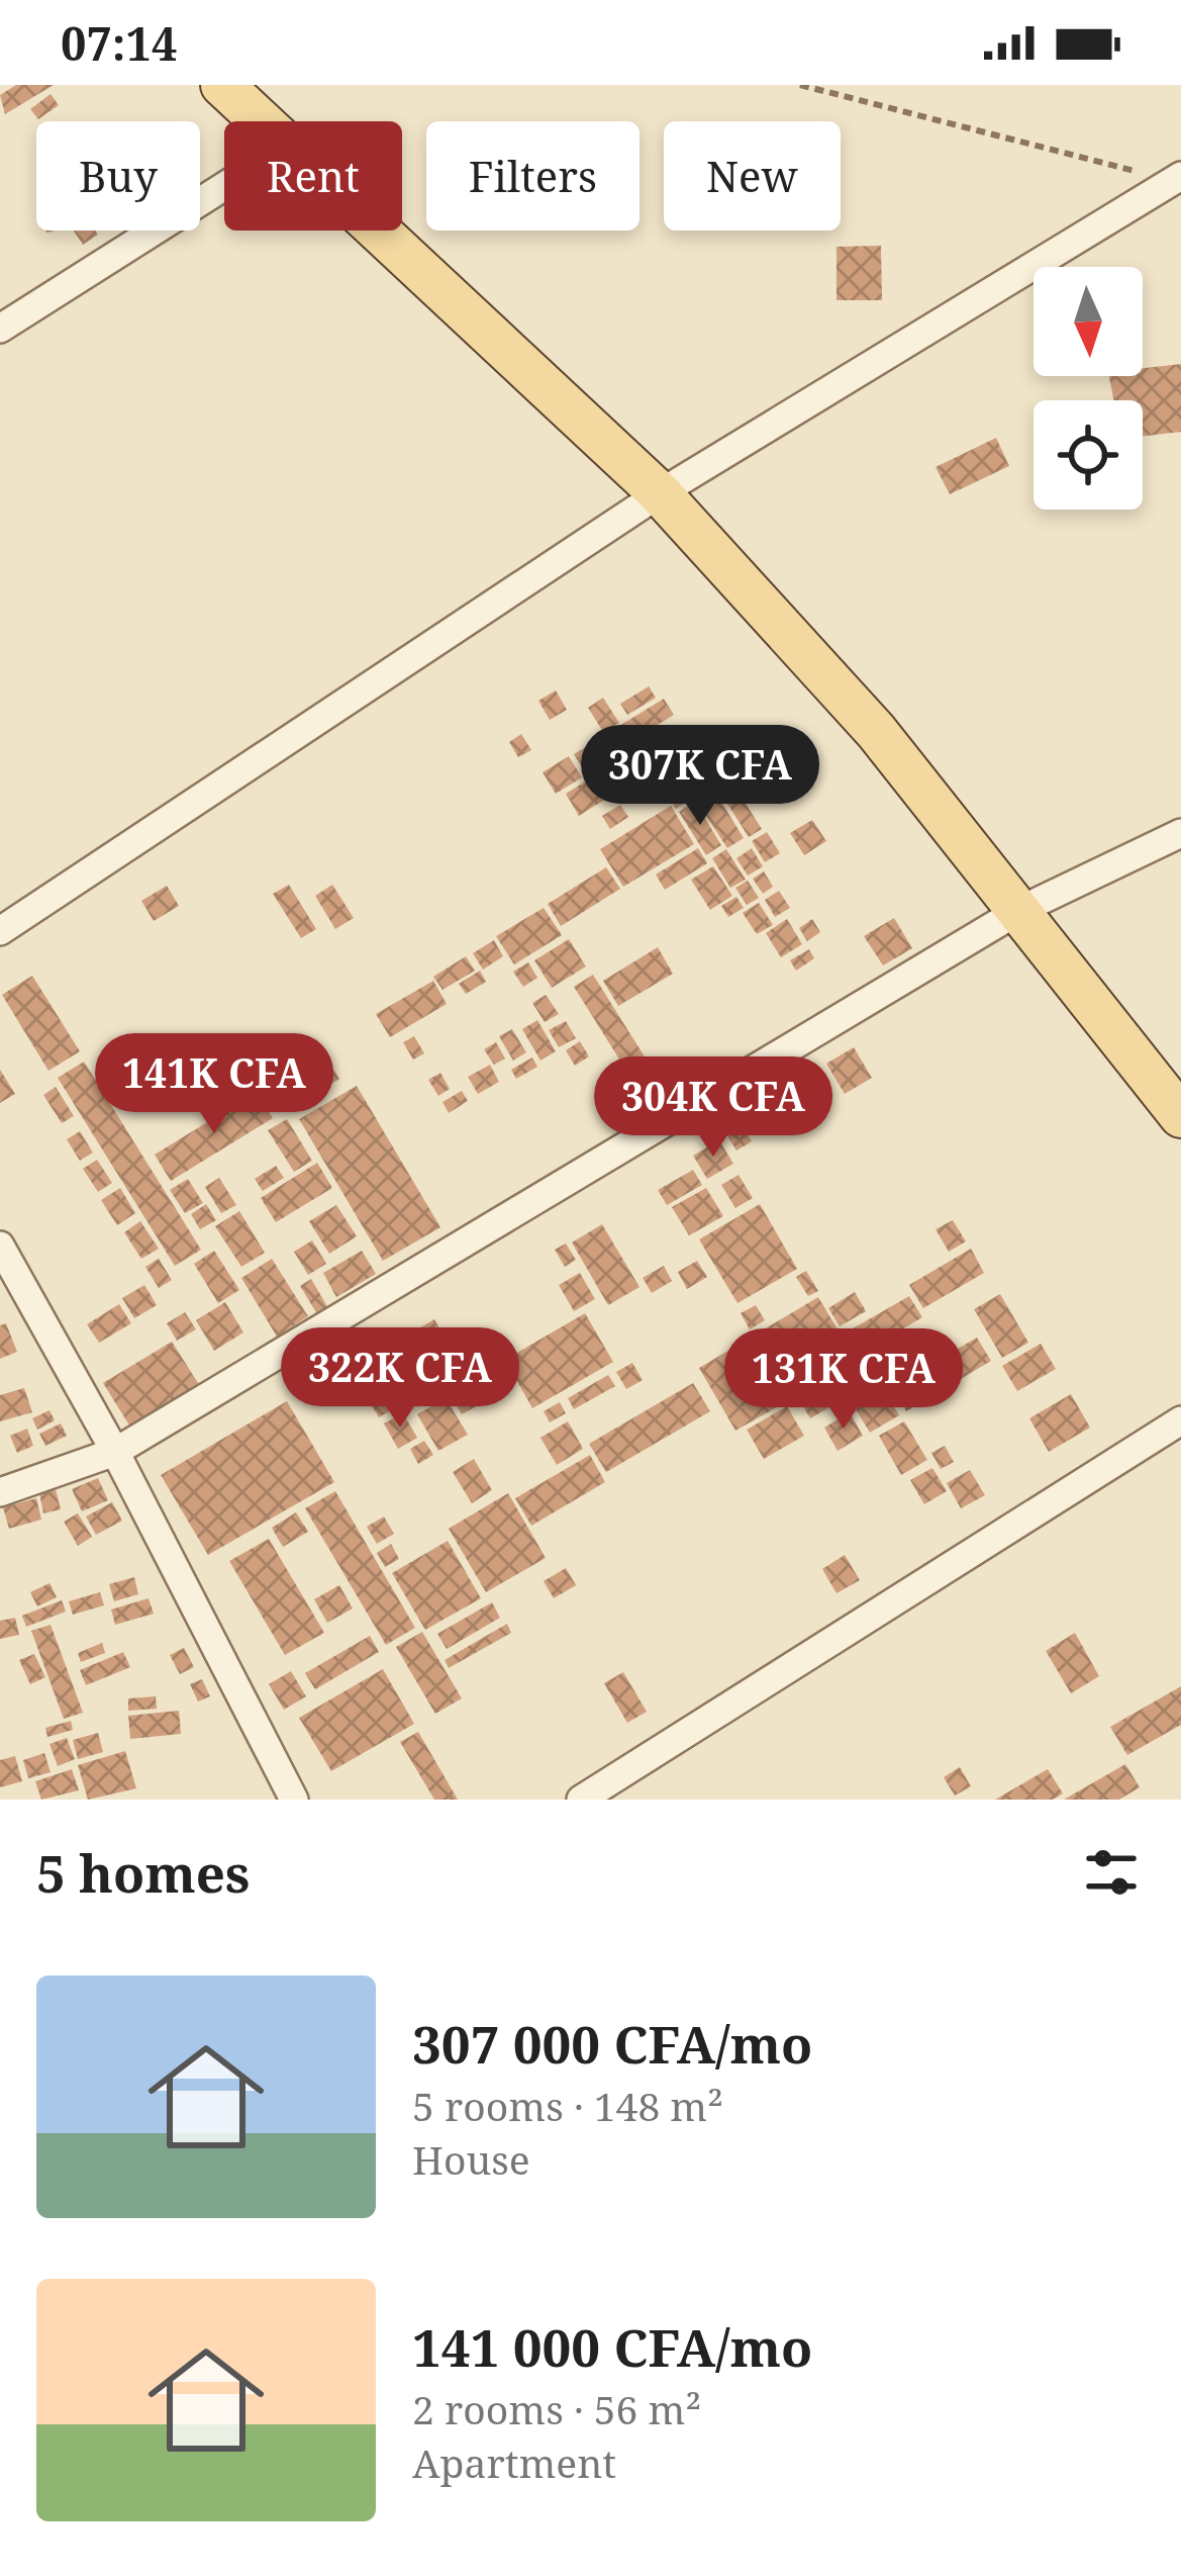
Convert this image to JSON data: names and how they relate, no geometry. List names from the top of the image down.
{
  "north": "bottom",
  "page": {
    "status": "07:14",
    "chip": [
      "Buy",
      "Rent",
      "Filters",
      "New"
    ],
    "price": [
      "307K CFA",
      "141K CFA",
      "304K CFA",
      "322K CFA",
      "131K CFA"
    ],
    "heading": "5 homes",
    "list": [
      {
        "name": "307 000 CFA/mo",
        "note": "5 rooms · 148 m² · House"
      },
      {
        "name": "141 000 CFA/mo",
        "note": "2 rooms · 56 m² · Apartment"
      }
    ]
  }
}
